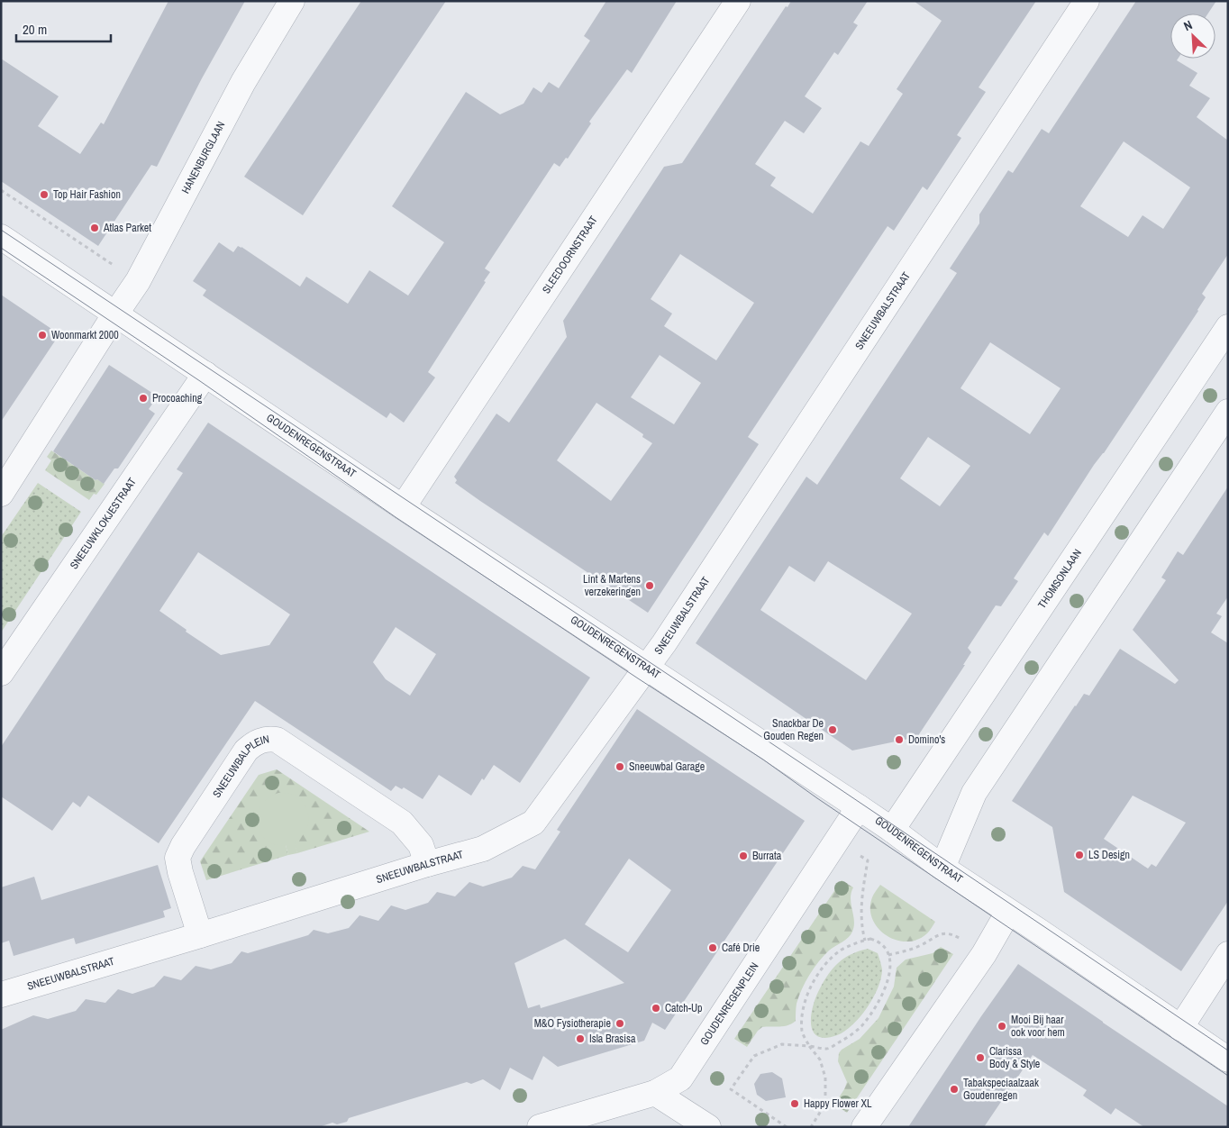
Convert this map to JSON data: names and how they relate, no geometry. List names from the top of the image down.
{
  "streets": {
    "street": [
      "HANENBURGLAAN",
      "SLEEDOORNSTRAAT",
      "SNEEUWBALSTRAAT",
      "GOUDENREGENSTRAAT",
      "SNEEUWKLOKJESTRAAT",
      "THOMSONLAAN",
      "SNEEUWBALPLEIN",
      "GOUDENREGENPLEIN"
    ]
  },
  "crossings": [
    ["HANENBURGLAAN", "GOUDENREGENSTRAAT"],
    ["SLEEDOORNSTRAAT", "GOUDENREGENSTRAAT"],
    ["SNEEUWBALSTRAAT", "GOUDENREGENSTRAAT"],
    ["SNEEUWBALSTRAAT", "SNEEUWBALPLEIN"],
    ["GOUDENREGENSTRAAT", "SNEEUWKLOKJESTRAAT"],
    ["GOUDENREGENSTRAAT", "THOMSONLAAN"],
    ["GOUDENREGENSTRAAT", "GOUDENREGENPLEIN"]
  ],
  "places": [
    "Top Hair Fashion",
    "Atlas Parket",
    "Woonmarkt 2000",
    "Procoaching",
    "Lint & Martens verzekeringen",
    "Snackbar De Gouden Regen",
    "Domino's",
    "Sneeuwbal Garage",
    "LS Design",
    "Burrata",
    "Café Drie",
    "Catch-Up",
    "M&O Fysiotherapie",
    "Mooi Bij haar ook voor hem",
    "Isla Brasisa",
    "Clarissa Body & Style",
    "Tabakspeciaalzaak Goudenregen",
    "Happy Flower XL"
  ],
  "scale_bar": "20 m",
  "north": "top left"
}
